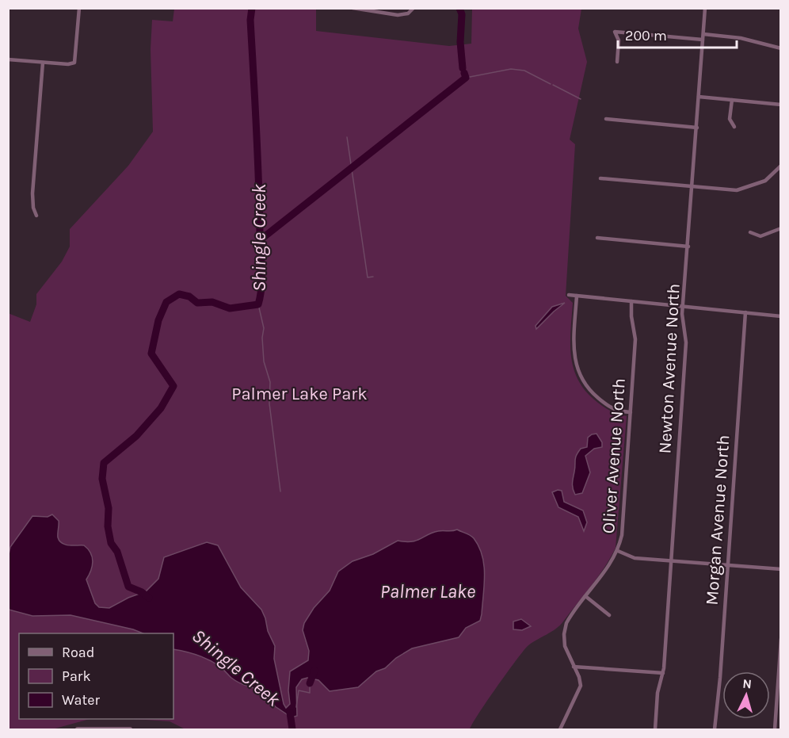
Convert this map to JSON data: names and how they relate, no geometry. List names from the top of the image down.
{
  "streets": {
    "street": ["Newton Avenue North", "Oliver Avenue North", "Morgan Avenue North"]
  },
  "water": ["Shingle Creek", "Palmer Lake"],
  "parks": ["Palmer Lake Park"],
  "legend": ["Road", "Park", "Water"],
  "scale_bar": "200 m",
  "north": "top"
}
